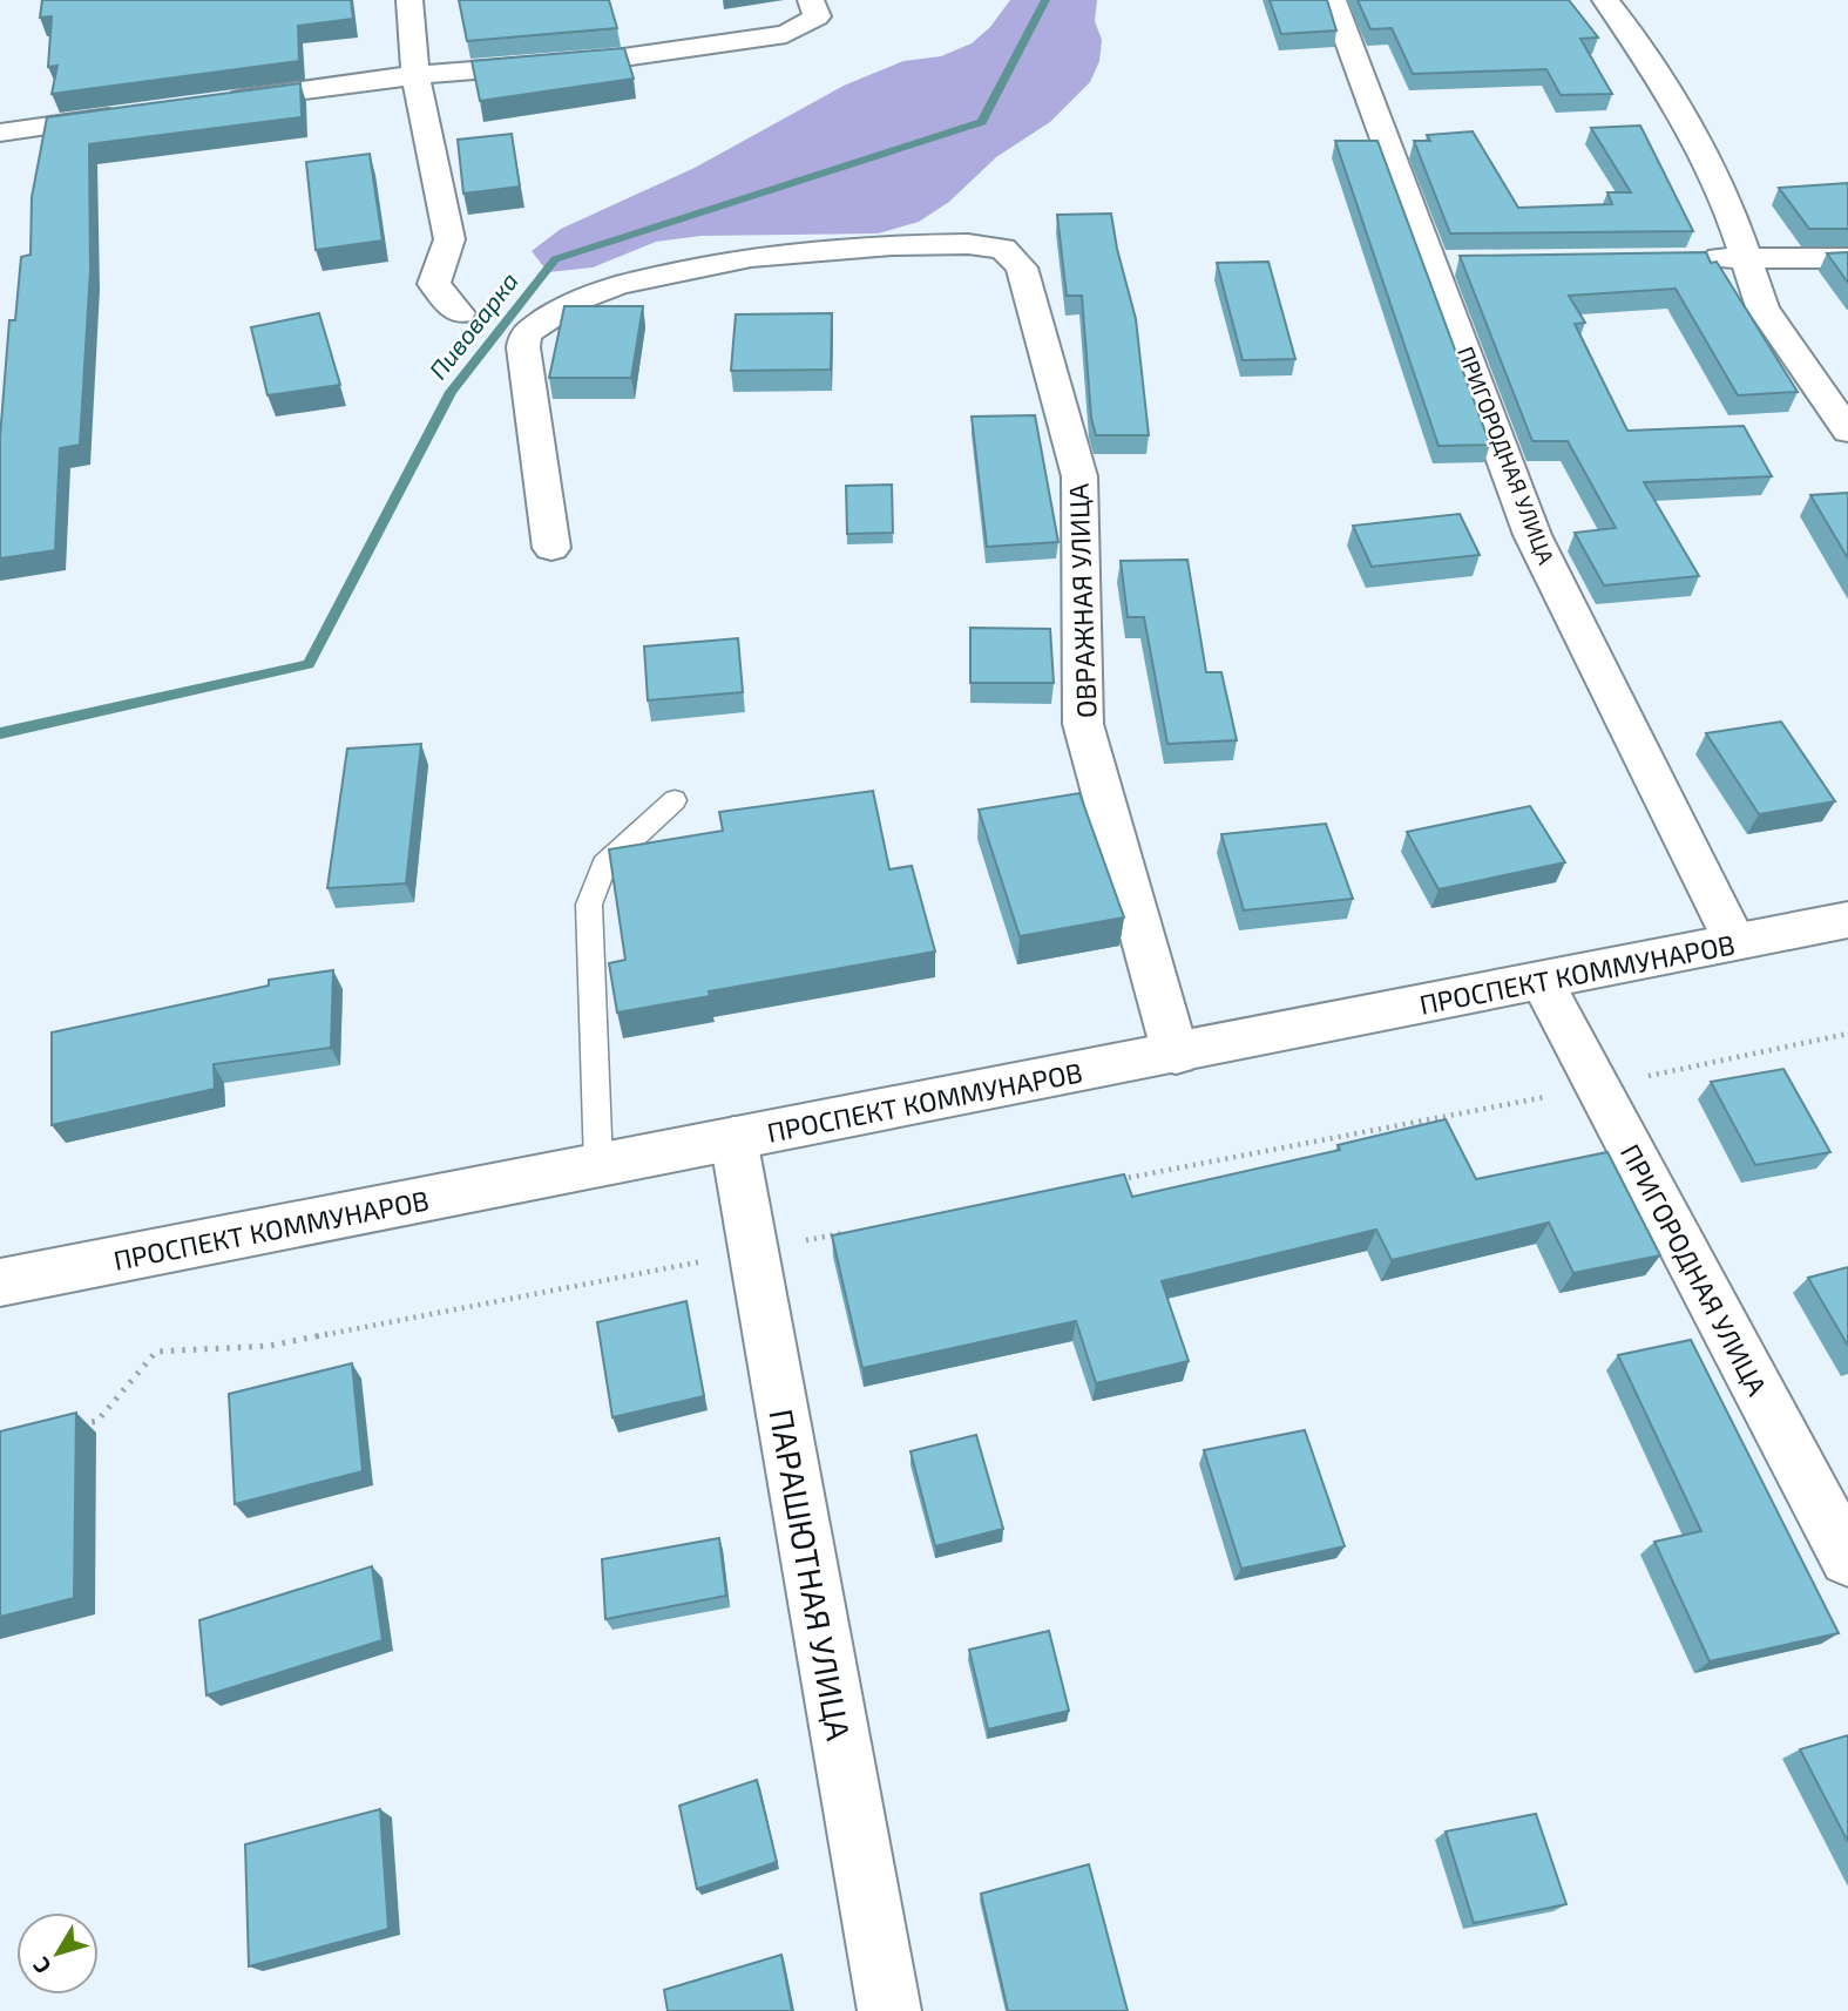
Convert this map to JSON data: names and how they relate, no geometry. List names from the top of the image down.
{
  "streets": {
    "street": [
      "ПРИГОРОДНАЯ УЛИЦА",
      "ОВРАЖНАЯ УЛИЦА",
      "ПРОСПЕКТ КОММУНАРОВ",
      "ПАРАШЮТНАЯ УЛИЦА"
    ]
  },
  "crossings": [
    ["ПРИГОРОДНАЯ УЛИЦА", "ПРОСПЕКТ КОММУНАРОВ"],
    ["ОВРАЖНАЯ УЛИЦА", "ПРОСПЕКТ КОММУНАРОВ"],
    ["ПРОСПЕКТ КОММУНАРОВ", "ПАРАШЮТНАЯ УЛИЦА"]
  ],
  "water": ["Пивоварка"],
  "north": "bottom left"
}
